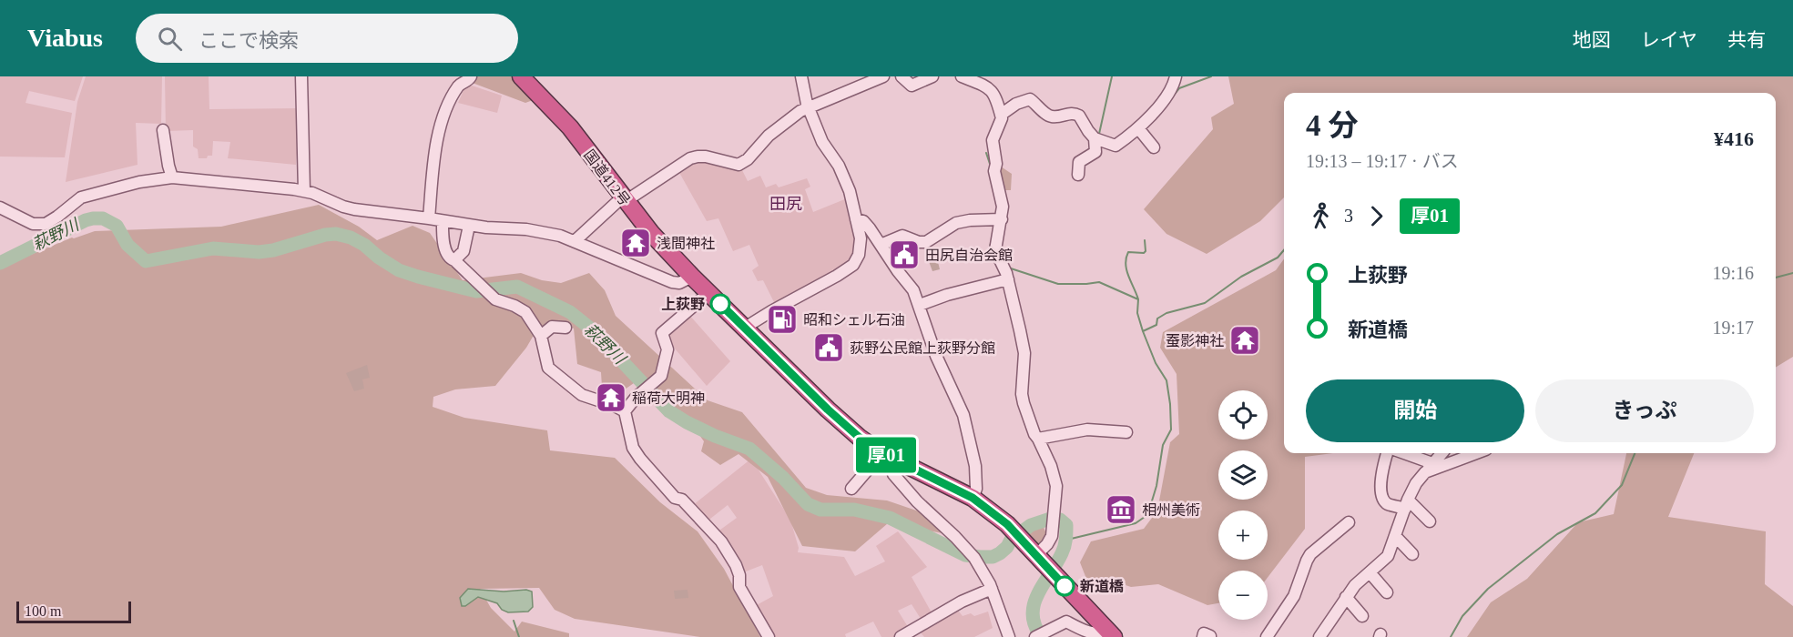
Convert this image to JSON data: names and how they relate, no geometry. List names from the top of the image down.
{
  "streets": {
    "highway": ["国道412号"]
  },
  "districts": ["田尻"],
  "water": ["萩野川"],
  "places": {
    "temple": ["浅間神社", "蚕影神社", "稲荷大明神"],
    "public building": ["田尻自治会館", "荻野公民館上荻野分館"],
    "other": ["上荻野", "新道橋"],
    "fuel station": ["昭和シェル石油"],
    "museum": ["相州美術"]
  },
  "lines": ["bus line 厚01"],
  "scale_bar": "100 m",
  "page": {
    "header": "Viabus",
    "search": "ここで検索",
    "nav": ["地図", "レイヤ", "共有"],
    "on_map": "厚01",
    "heading": ["4 分", "19:13 – 19:17 · バス", "¥416"],
    "legs": ["3", "厚01"],
    "list": [
      {
        "name": "上荻野",
        "value": "19:16"
      },
      {
        "name": "新道橋",
        "value": "19:17"
      }
    ],
    "buttons": ["開始", "きっぷ"],
    "map_buttons": ["+", "−"],
    "scale": "100 m"
  }
}
